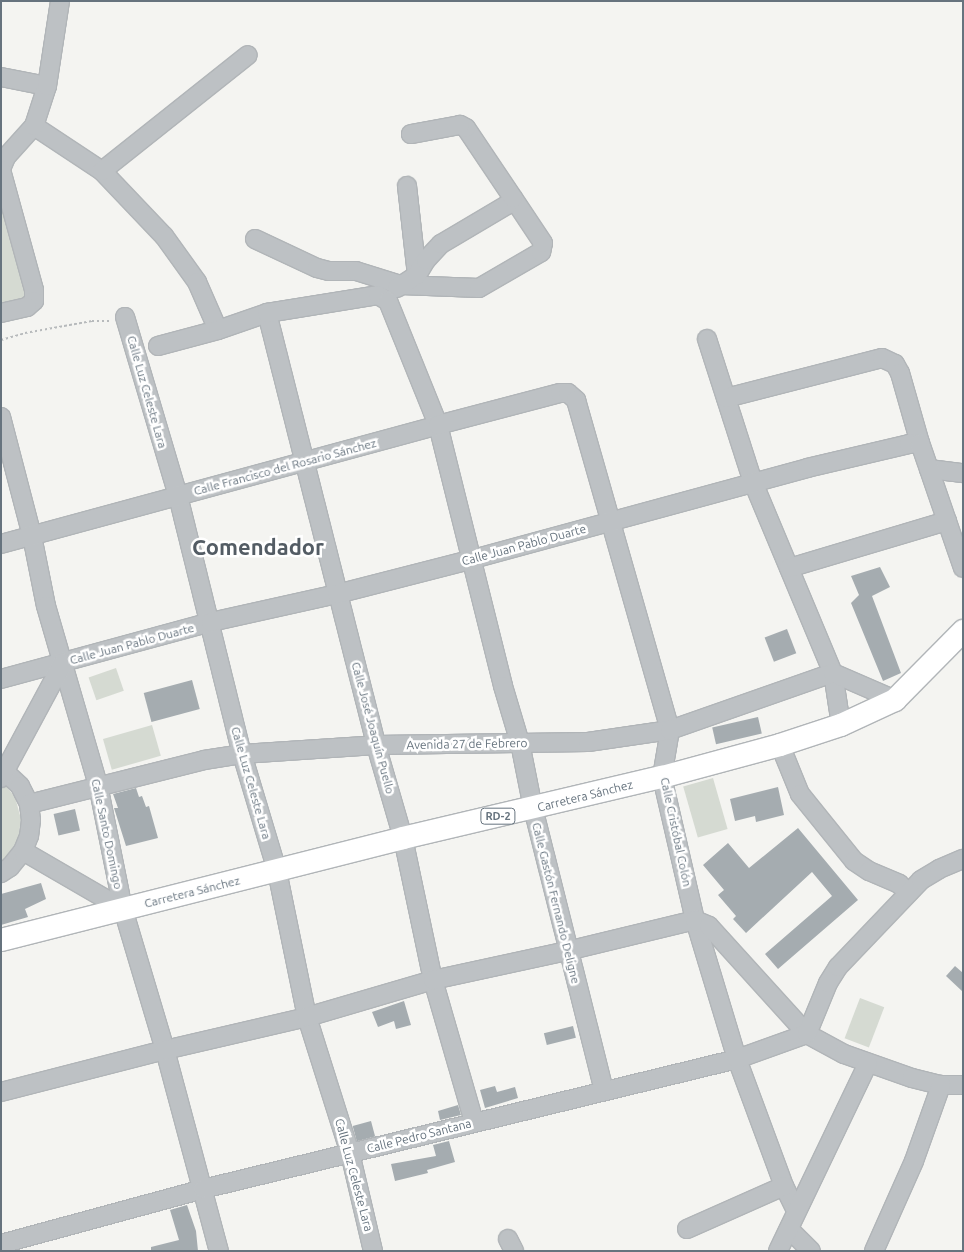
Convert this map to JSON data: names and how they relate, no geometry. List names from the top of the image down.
{
  "streets": {
    "main road": ["Carretera Sánchez", "RD-2"],
    "street": [
      "Calle Luz Celeste Lara",
      "Calle Francisco del Rosario Sánchez",
      "Calle Juan Pablo Duarte",
      "Calle José Joaquín Puello",
      "Avenida 27 de Febrero",
      "Calle Cristóbal Colón",
      "Calle Santo Domingo",
      "Calle Gastón Fernando Deligne",
      "Calle Pedro Santana"
    ]
  },
  "crossings": [
    ["Calle Luz Celeste Lara", "Calle Francisco del Rosario Sánchez"],
    ["Calle Luz Celeste Lara", "Calle Juan Pablo Duarte"],
    ["Calle Luz Celeste Lara", "Avenida 27 de Febrero"],
    ["Calle Luz Celeste Lara", "Carretera Sánchez"],
    ["Calle Luz Celeste Lara", "Calle Pedro Santana"],
    ["Calle Francisco del Rosario Sánchez", "Calle José Joaquín Puello"],
    ["Calle Francisco del Rosario Sánchez", "Calle Cristóbal Colón"],
    ["Calle Francisco del Rosario Sánchez", "Calle Santo Domingo"],
    ["Calle Francisco del Rosario Sánchez", "Calle Gastón Fernando Deligne"],
    ["Calle Juan Pablo Duarte", "Calle José Joaquín Puello"],
    ["Calle Juan Pablo Duarte", "Calle Cristóbal Colón"],
    ["Calle Juan Pablo Duarte", "Calle Santo Domingo"],
    ["Calle Juan Pablo Duarte", "Calle Gastón Fernando Deligne"],
    ["Calle José Joaquín Puello", "Avenida 27 de Febrero"],
    ["Calle José Joaquín Puello", "Carretera Sánchez"],
    ["Calle José Joaquín Puello", "Calle Pedro Santana"],
    ["Avenida 27 de Febrero", "Calle Cristóbal Colón"],
    ["Avenida 27 de Febrero", "Calle Santo Domingo"],
    ["Avenida 27 de Febrero", "Calle Gastón Fernando Deligne"],
    ["Carretera Sánchez", "Calle Cristóbal Colón"],
    ["Carretera Sánchez", "Calle Santo Domingo"],
    ["Carretera Sánchez", "Calle Gastón Fernando Deligne"],
    ["Calle Cristóbal Colón", "Calle Pedro Santana"],
    ["Calle Santo Domingo", "Calle Pedro Santana"],
    ["Calle Gastón Fernando Deligne", "Calle Pedro Santana"]
  ],
  "districts": ["Comendador"]
}
